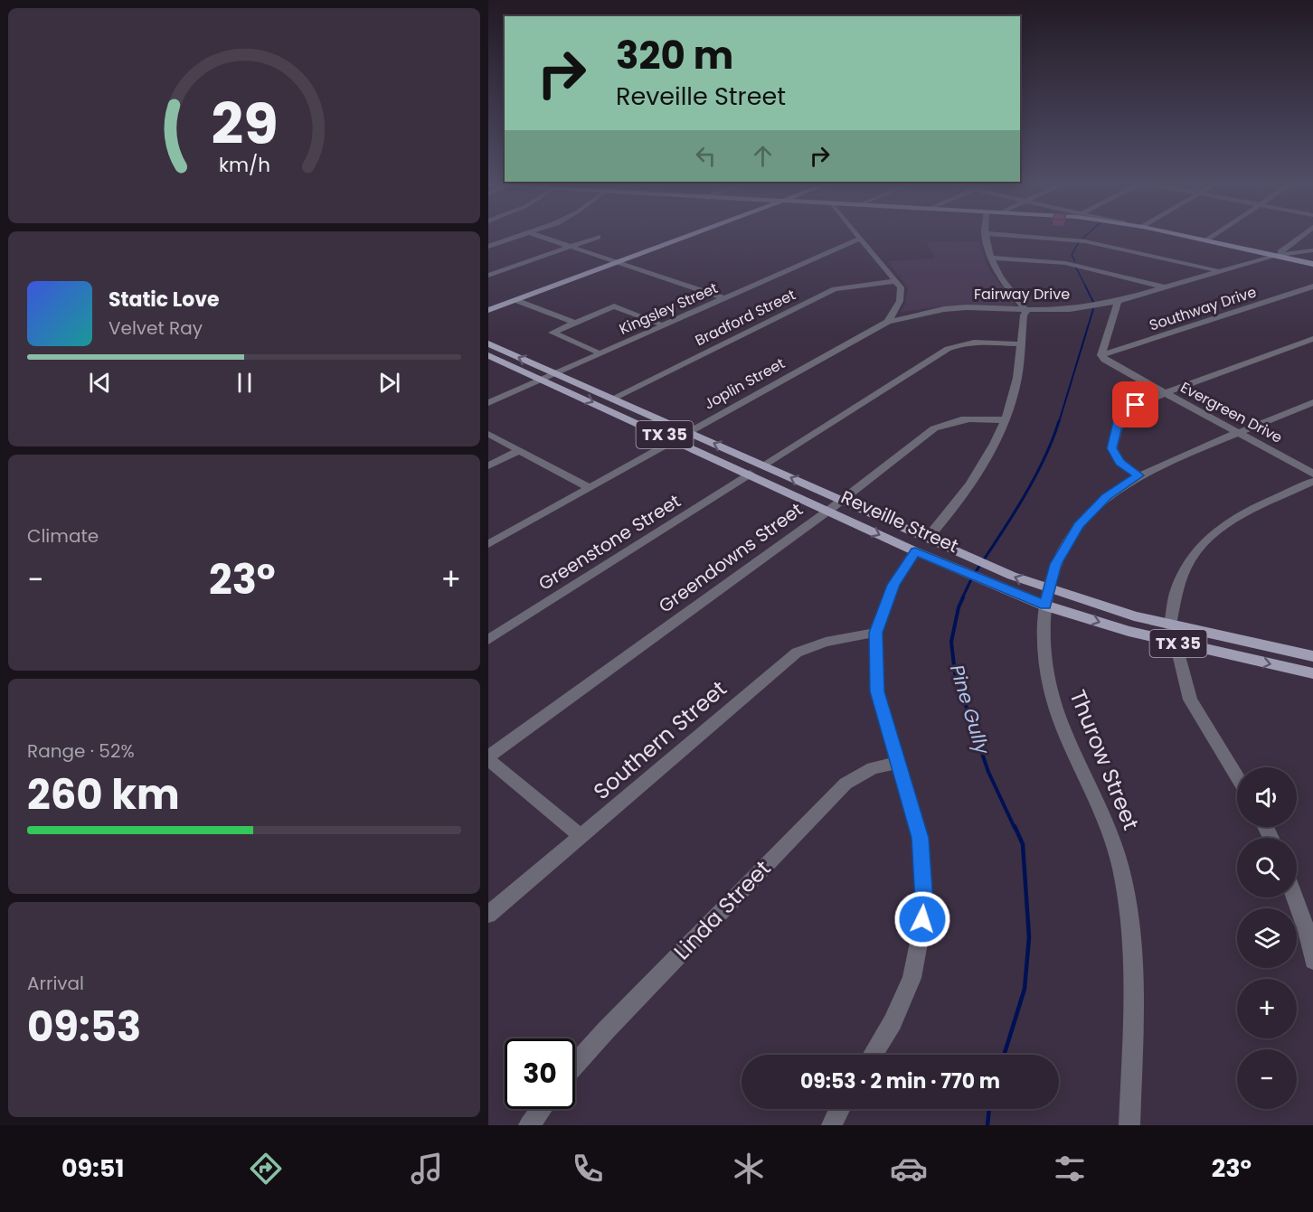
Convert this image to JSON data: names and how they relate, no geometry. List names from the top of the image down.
{
  "streets": {
    "main road": ["TX 35", "Reveille Street"],
    "street": [
      "Fairway Drive",
      "Kingsley Street",
      "Southway Drive",
      "Bradford Street",
      "Joplin Street",
      "Evergreen Drive",
      "Greenstone Street",
      "Greendowns Street",
      "Southern Street",
      "Thurow Street",
      "Linda Street"
    ]
  },
  "crossings": [
    ["Fairway Drive", "Joplin Street"],
    ["Kingsley Street", "Reveille Street"],
    ["Southway Drive", "Evergreen Drive"],
    ["Bradford Street", "Reveille Street"],
    ["Joplin Street", "Reveille Street"],
    ["Evergreen Drive", "Thurow Street"],
    ["Reveille Street", "Greenstone Street"],
    ["Reveille Street", "Greendowns Street"],
    ["Reveille Street", "Thurow Street"]
  ],
  "water": ["Pine Gully"],
  "page": {
    "turn": ["320 m", "Reveille Street"],
    "song": ["Static Love", "Velvet Ray"],
    "tile": [
      "Climate",
      ["Range · 52%", "260 km"],
      ["Arrival", "09:53"]
    ],
    "heat": ["−", "23°", "+"],
    "map_buttons": ["+", "−"],
    "limit": "30",
    "trip": "09:53 · 2 min · 770 m",
    "tabs": ["09:51", "23°"],
    "gauge": ["29", "km/h"]
  }
}
